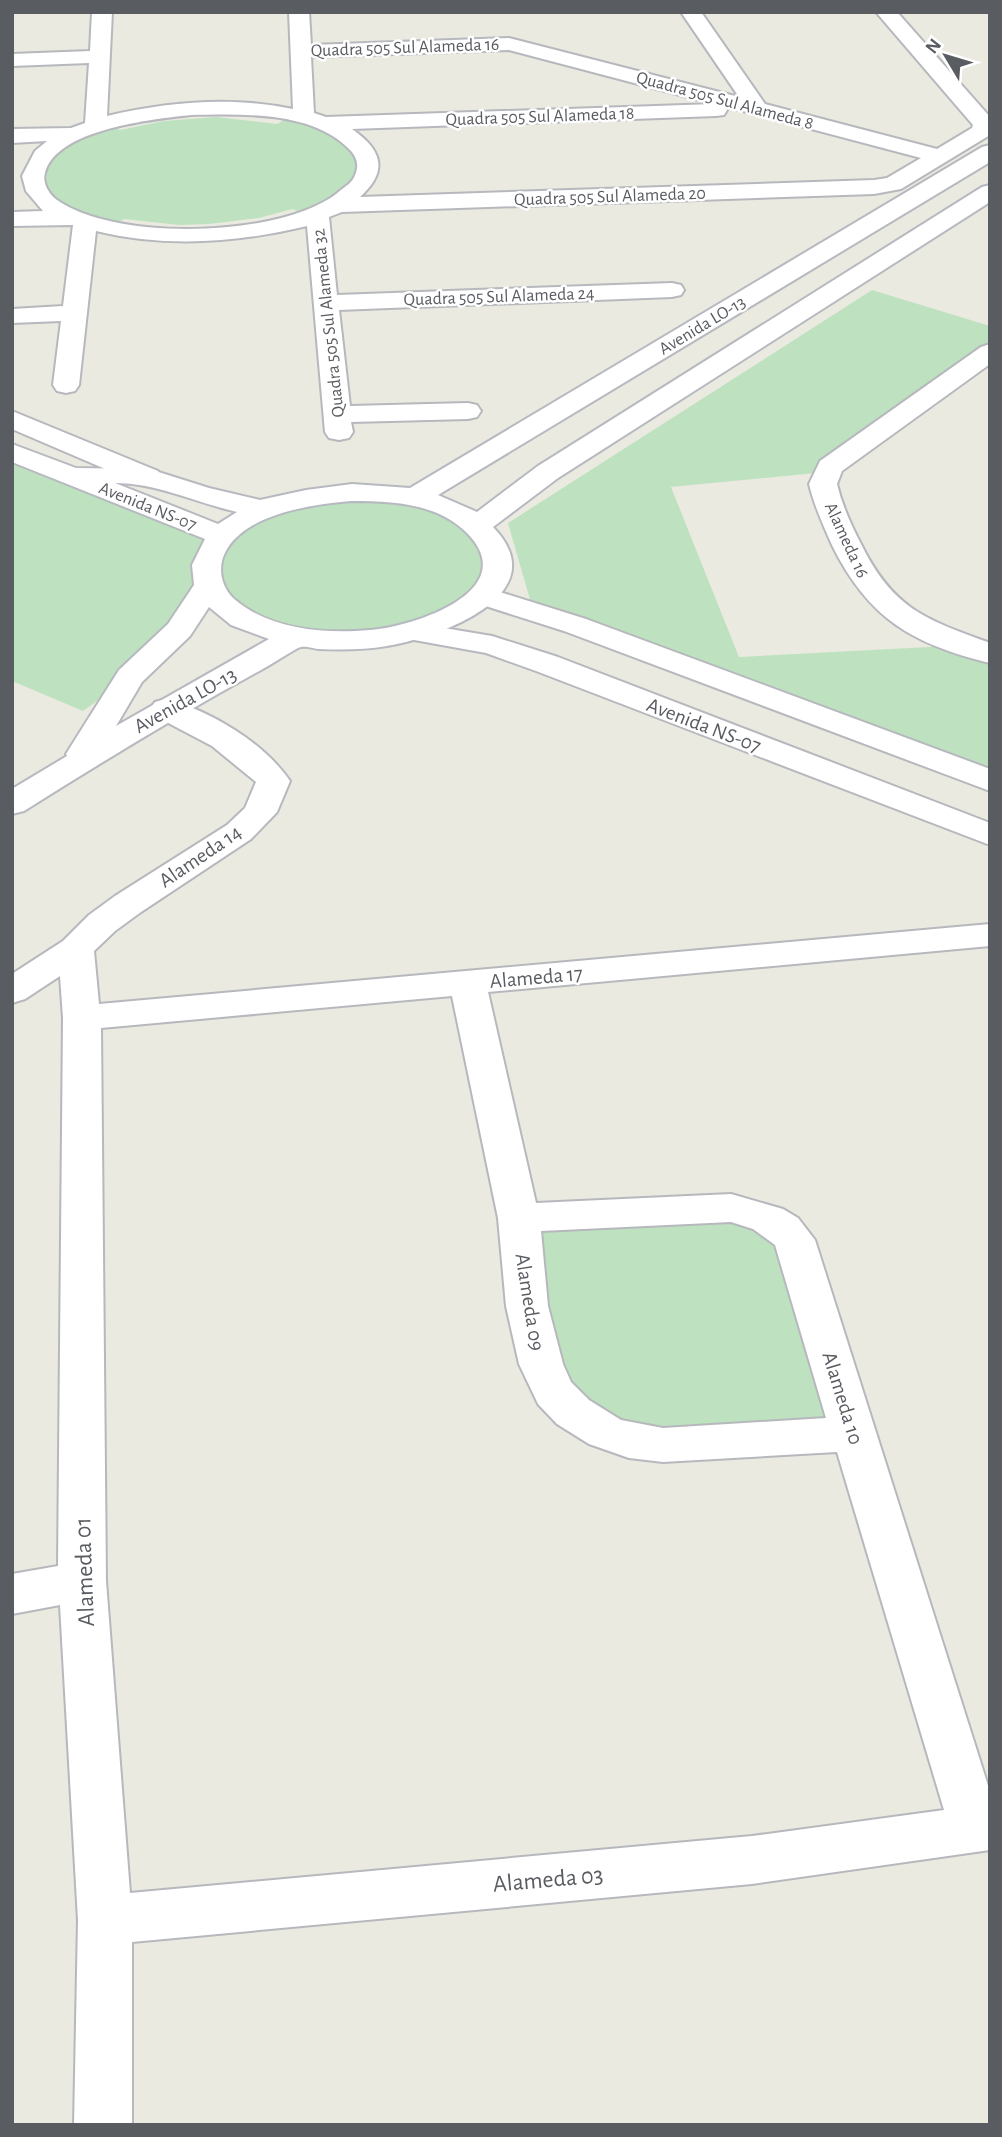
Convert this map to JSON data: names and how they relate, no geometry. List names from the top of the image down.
{
  "streets": {
    "street": [
      "Quadra 505 Sul Alameda 16",
      "Quadra 505 Sul Alameda 8",
      "Quadra 505 Sul Alameda 18",
      "Quadra 505 Sul Alameda 20",
      "Quadra 505 Sul Alameda 24",
      "Quadra 505 Sul Alameda 32",
      "Avenida LO-13",
      "Avenida NS-07",
      "Alameda 16",
      "Alameda 14",
      "Alameda 17",
      "Alameda 09",
      "Alameda 10",
      "Alameda 01",
      "Alameda 03"
    ]
  },
  "crossings": [
    ["Quadra 505 Sul Alameda 16", "Quadra 505 Sul Alameda 8"],
    ["Quadra 505 Sul Alameda 8", "Quadra 505 Sul Alameda 18"],
    ["Quadra 505 Sul Alameda 8", "Quadra 505 Sul Alameda 20"],
    ["Quadra 505 Sul Alameda 20", "Quadra 505 Sul Alameda 32"],
    ["Quadra 505 Sul Alameda 24", "Quadra 505 Sul Alameda 32"],
    ["Avenida LO-13", "Alameda 14"],
    ["Alameda 14", "Alameda 01"],
    ["Alameda 17", "Alameda 09"],
    ["Alameda 17", "Alameda 01"],
    ["Alameda 09", "Alameda 10"],
    ["Alameda 10", "Alameda 03"],
    ["Alameda 01", "Alameda 03"]
  ],
  "north": "top left"
}
